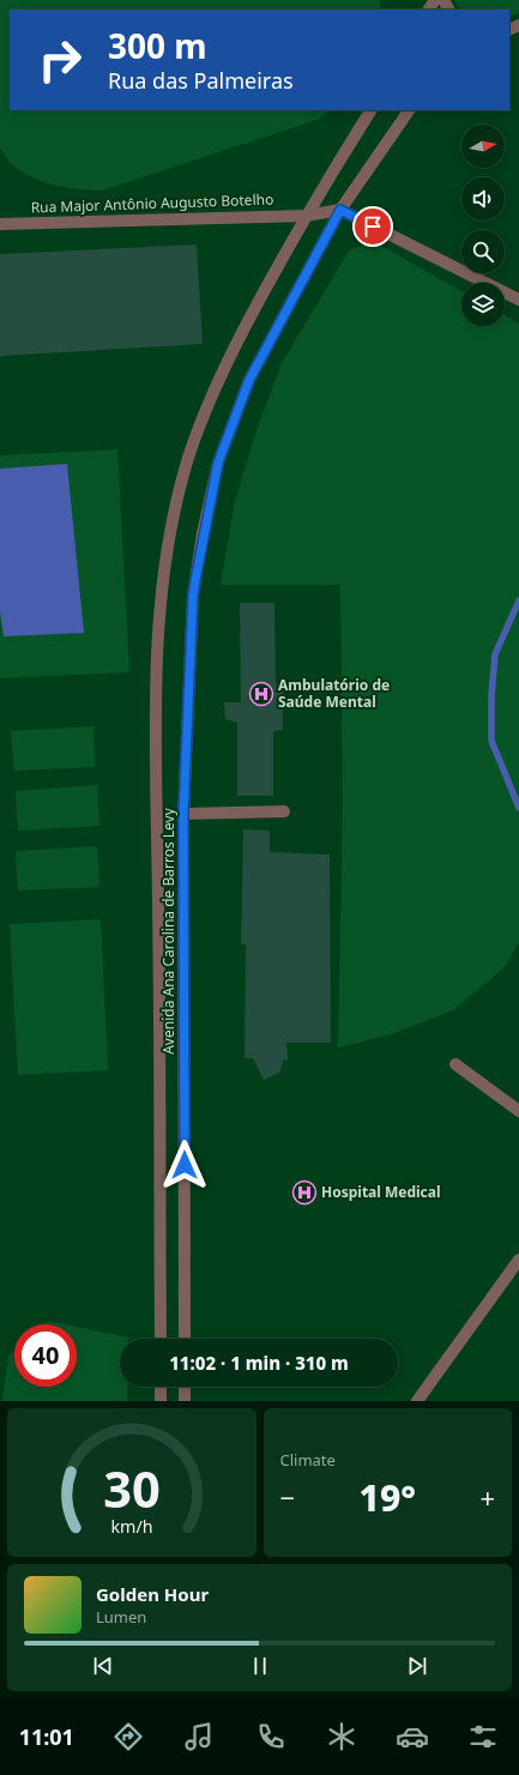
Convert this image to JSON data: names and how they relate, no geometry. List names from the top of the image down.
{
  "streets": {
    "street": ["Rua Major Antônio Augusto Botelho", "Avenida Ana Carolina de Barros Levy"]
  },
  "crossings": [
    ["Rua Major Antônio Augusto Botelho", "Avenida Ana Carolina de Barros Levy"]
  ],
  "places": {
    "hospital": ["Ambulatório de Saúde Mental", "Hospital Medical"]
  },
  "north": "right",
  "page": {
    "turn": ["300 m", "Rua das Palmeiras"],
    "limit": "40",
    "trip": "11:02 · 1 min · 310 m",
    "tile": "Climate",
    "heat": ["−", "19°", "+"],
    "song": ["Golden Hour", "Lumen"],
    "tabs": "11:01",
    "gauge": ["30", "km/h"]
  }
}
